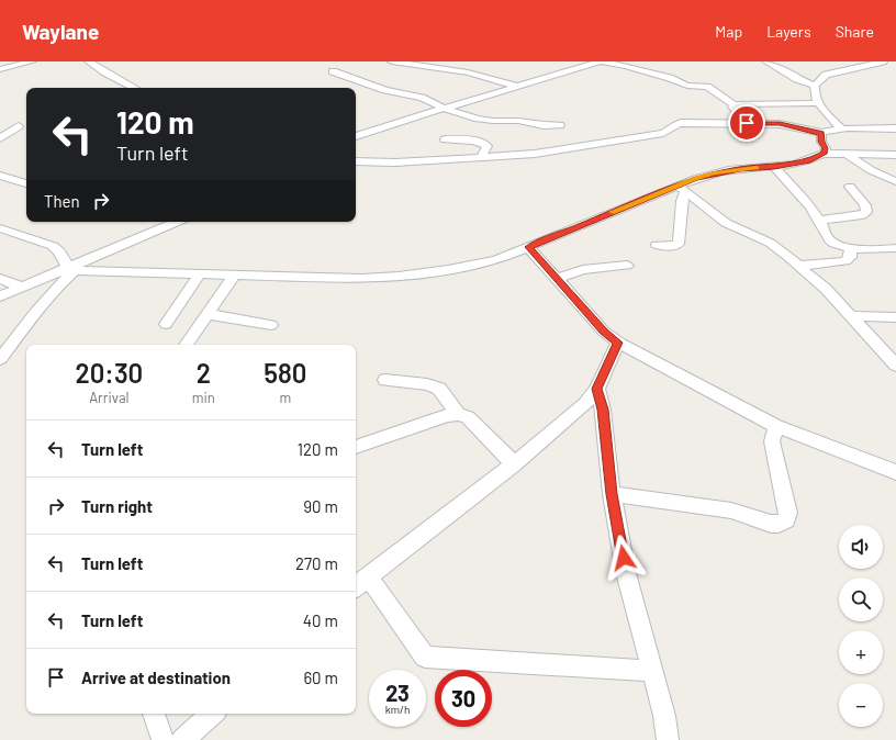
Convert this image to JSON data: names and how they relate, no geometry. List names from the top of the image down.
{
  "page": {
    "header": "Waylane",
    "nav": ["Map", "Layers", "Share"],
    "turn": ["120 m", "Turn left"],
    "then": "Then",
    "eta": [
      "20:30",
      "Arrival",
      "2",
      "min",
      "580",
      "m"
    ],
    "list": [
      {
        "name": "Turn left",
        "value": "120 m"
      },
      {
        "name": "Turn right",
        "value": "90 m"
      },
      {
        "name": "Turn left",
        "value": "270 m"
      },
      {
        "name": "Turn left",
        "value": "40 m"
      },
      {
        "name": "Arrive at destination",
        "value": "60 m"
      }
    ],
    "map_buttons": ["+", "−"],
    "speed": "23 km/h",
    "limit": "30"
  }
}
